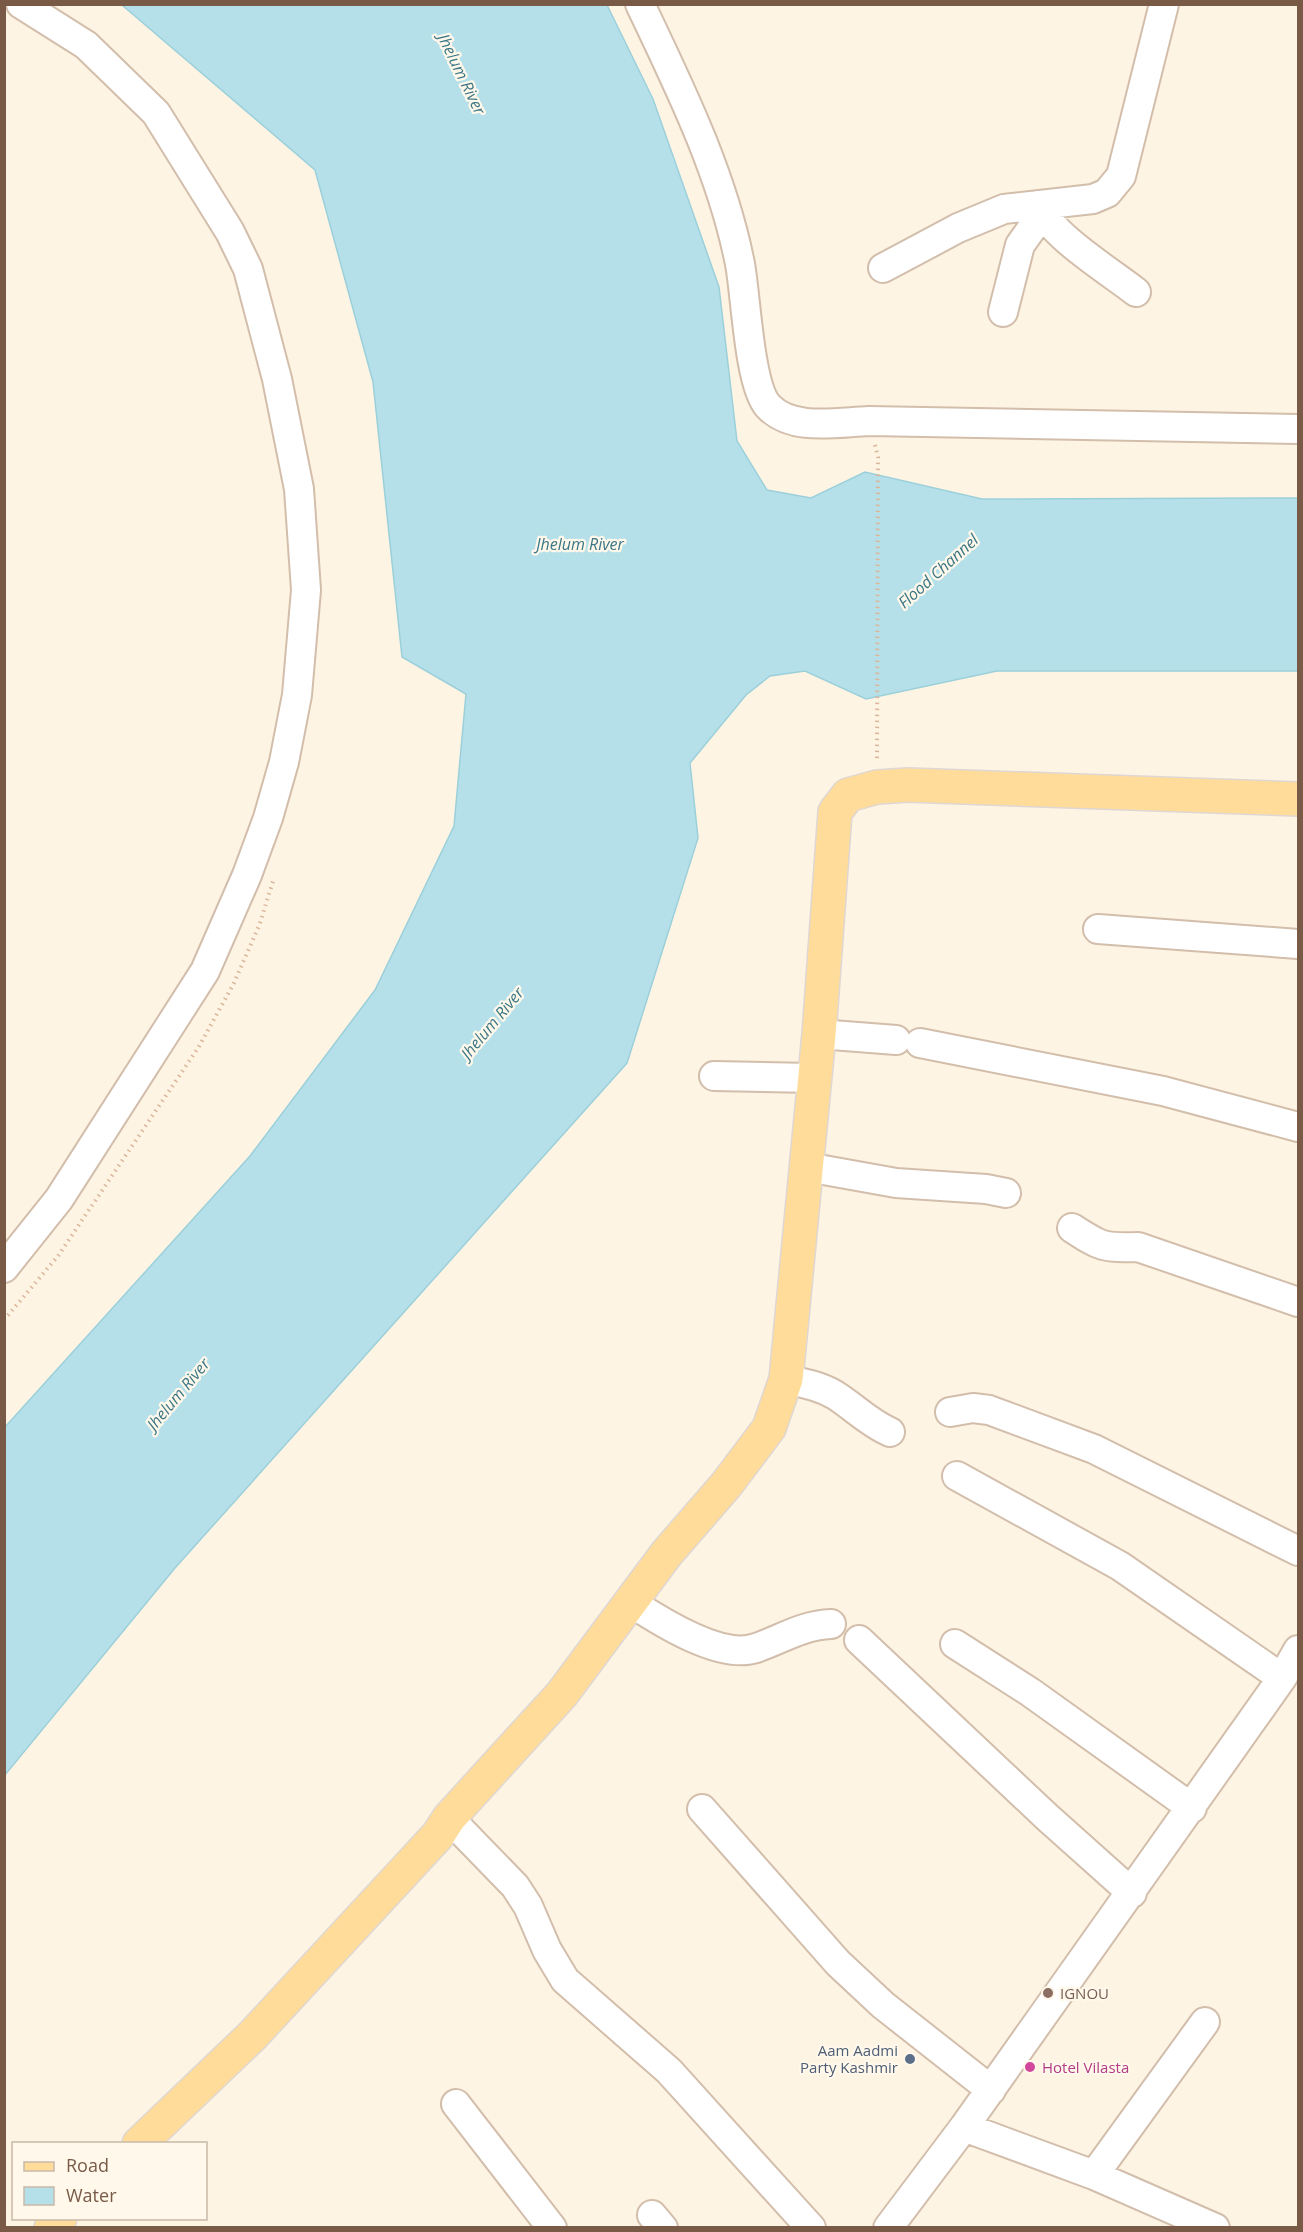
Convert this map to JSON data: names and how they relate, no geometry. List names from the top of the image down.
{
  "water": ["Jhelum River", "Flood Channel"],
  "places": ["IGNOU", "Aam Aadmi Party Kashmir", "Hotel Vilasta"],
  "legend": ["Road", "Water"]
}
